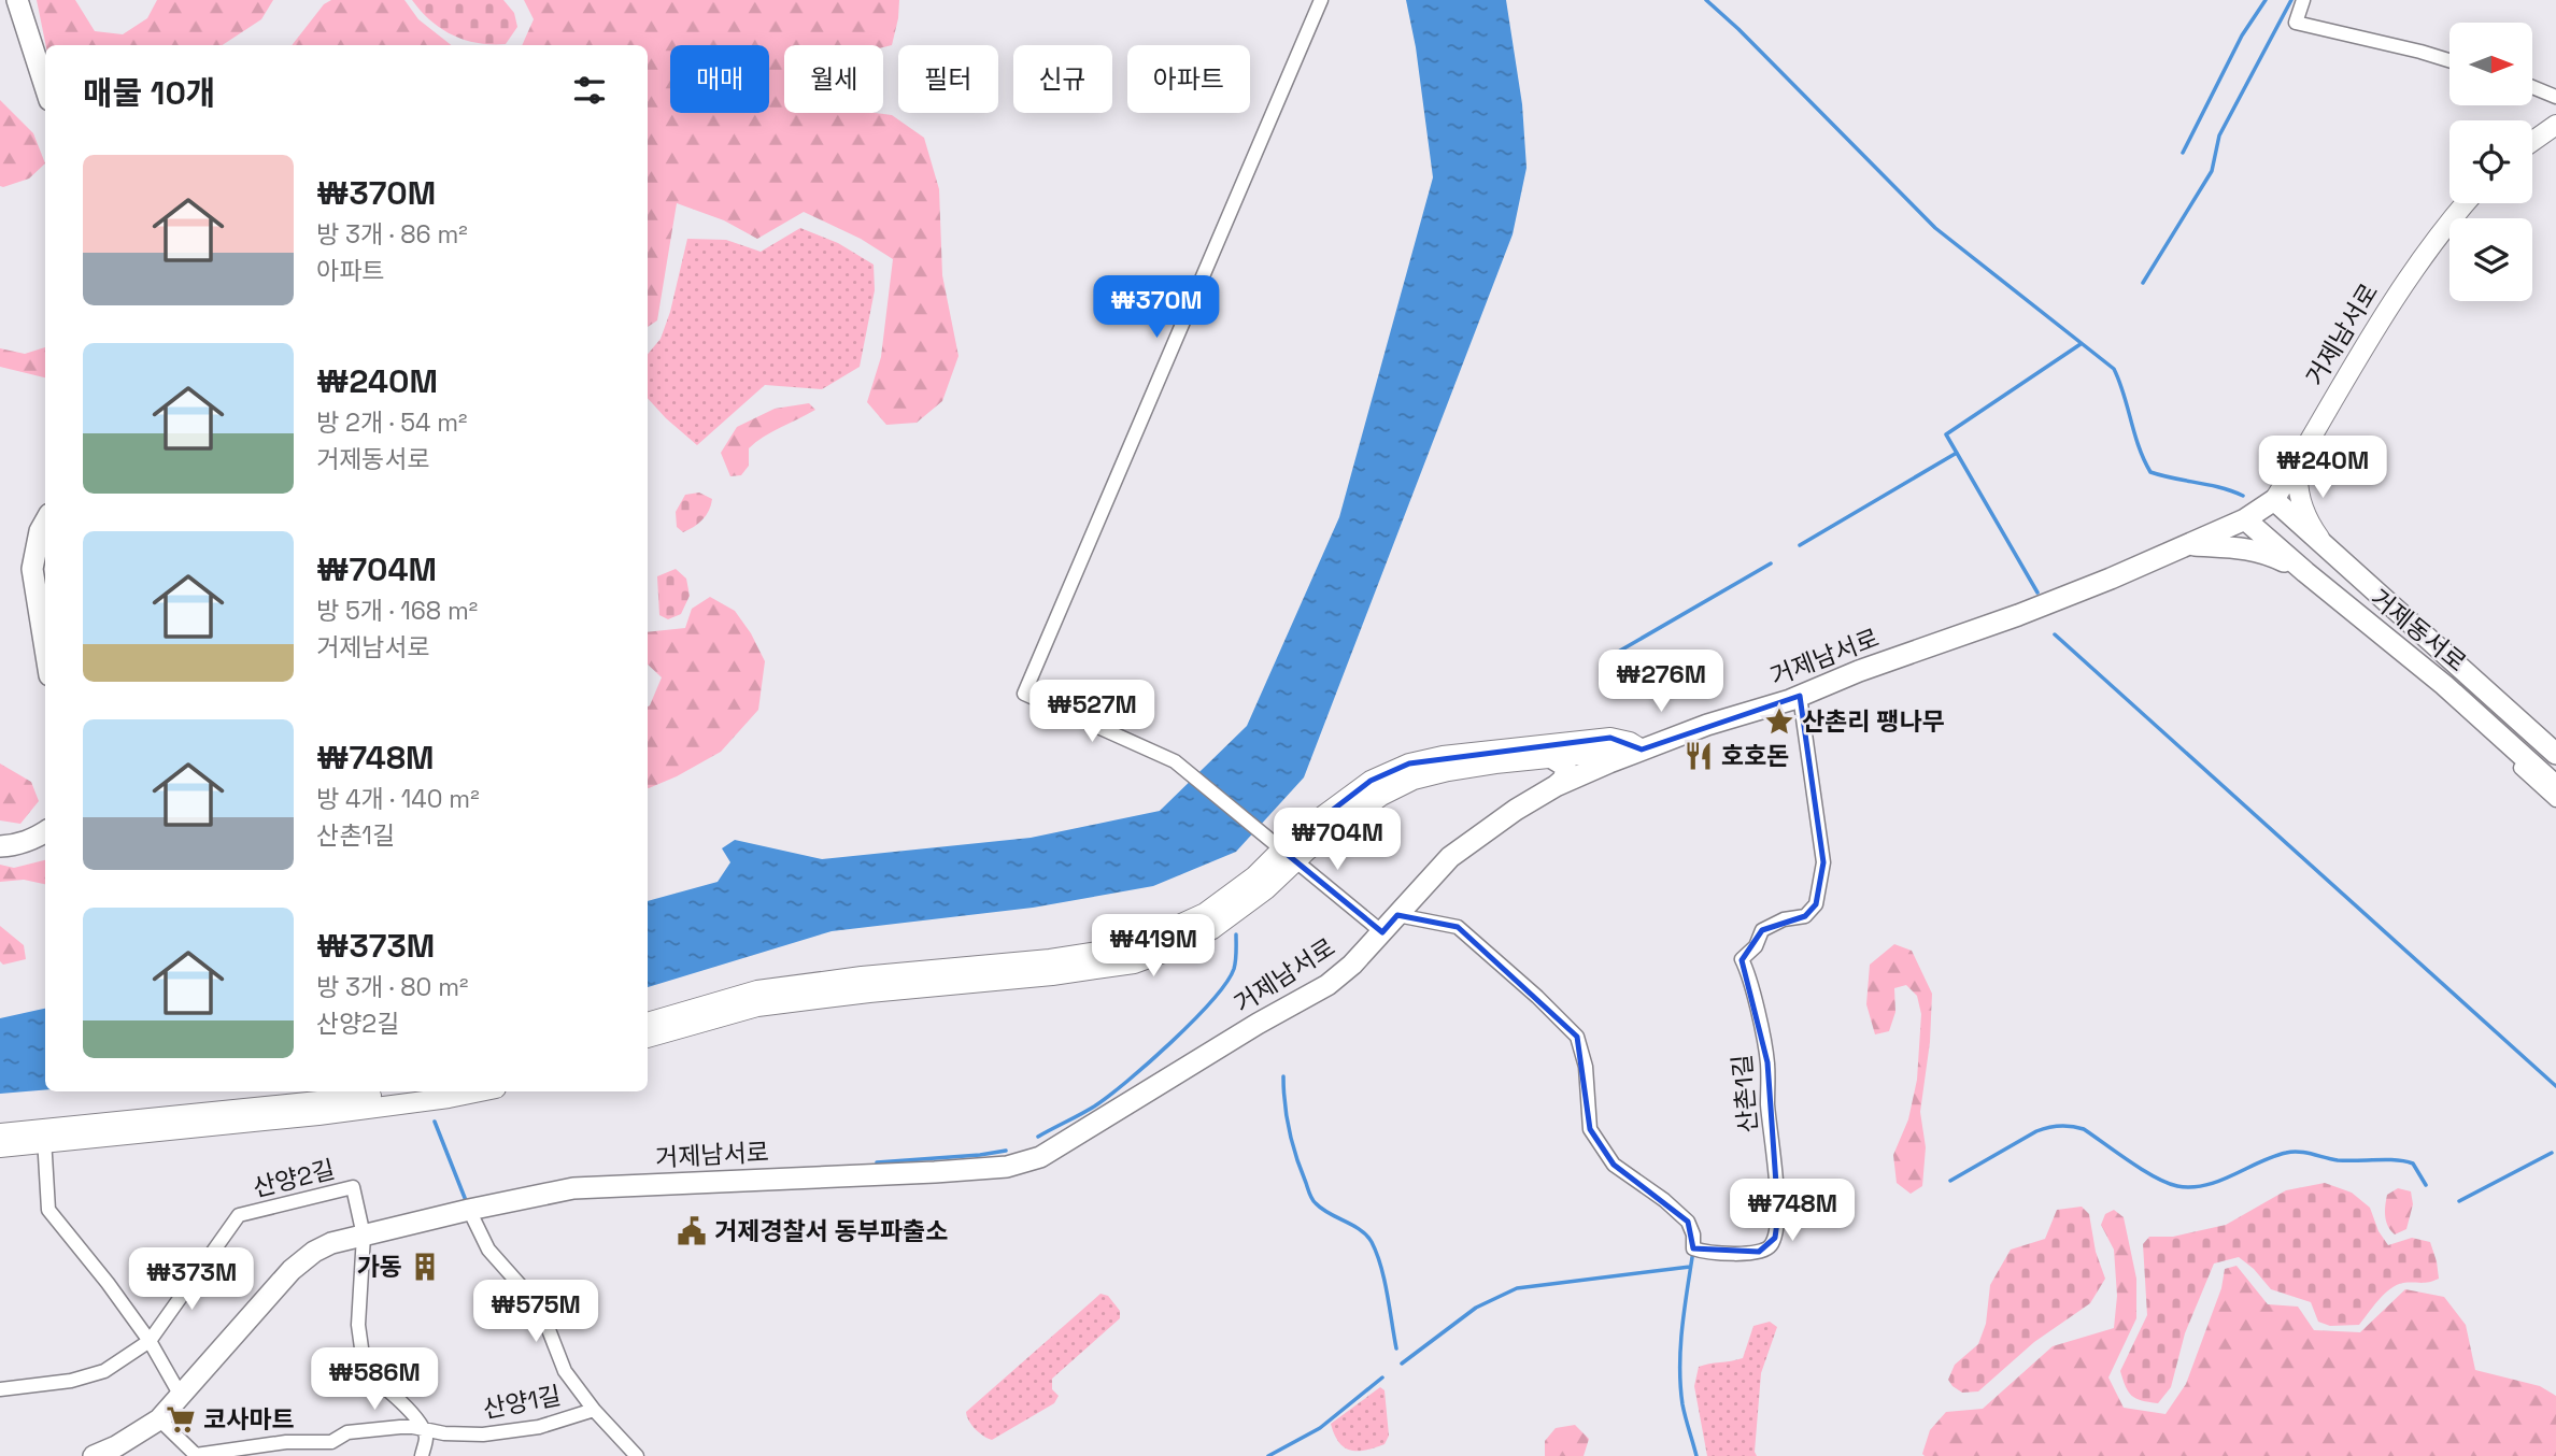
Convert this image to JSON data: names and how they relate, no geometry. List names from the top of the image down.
{
  "streets": {
    "main road": ["거제남서로", "거제동서로"],
    "street": ["산촌1길", "산양2길", "산양1길"]
  },
  "crossings": [
    ["거제남서로", "거제동서로"],
    ["거제남서로", "산촌1길"],
    ["거제남서로", "산양2길"],
    ["거제남서로", "산양1길"]
  ],
  "places": {
    "place": ["산촌리 팽나무"],
    "restaurant": ["호호돈"],
    "public building": ["거제경찰서 동부파출소"],
    "building": ["가동"],
    "supermarket": ["코사마트"]
  },
  "north": "right",
  "page": {
    "chip": [
      "매매",
      "월세",
      "필터",
      "신규",
      "아파트"
    ],
    "heading": "매물 10개",
    "list": [
      {
        "name": "₩370M",
        "note": "방 3개 · 86 m² · 아파트"
      },
      {
        "name": "₩240M",
        "note": "방 2개 · 54 m² · 거제동서로"
      },
      {
        "name": "₩704M",
        "note": "방 5개 · 168 m² · 거제남서로"
      },
      {
        "name": "₩748M",
        "note": "방 4개 · 140 m² · 산촌1길"
      },
      {
        "name": "₩373M",
        "note": "방 3개 · 80 m² · 산양2길"
      }
    ],
    "price": [
      "₩370M",
      "₩240M",
      "₩276M",
      "₩527M",
      "₩704M",
      "₩419M",
      "₩748M",
      "₩373M",
      "₩575M",
      "₩586M"
    ]
  }
}
